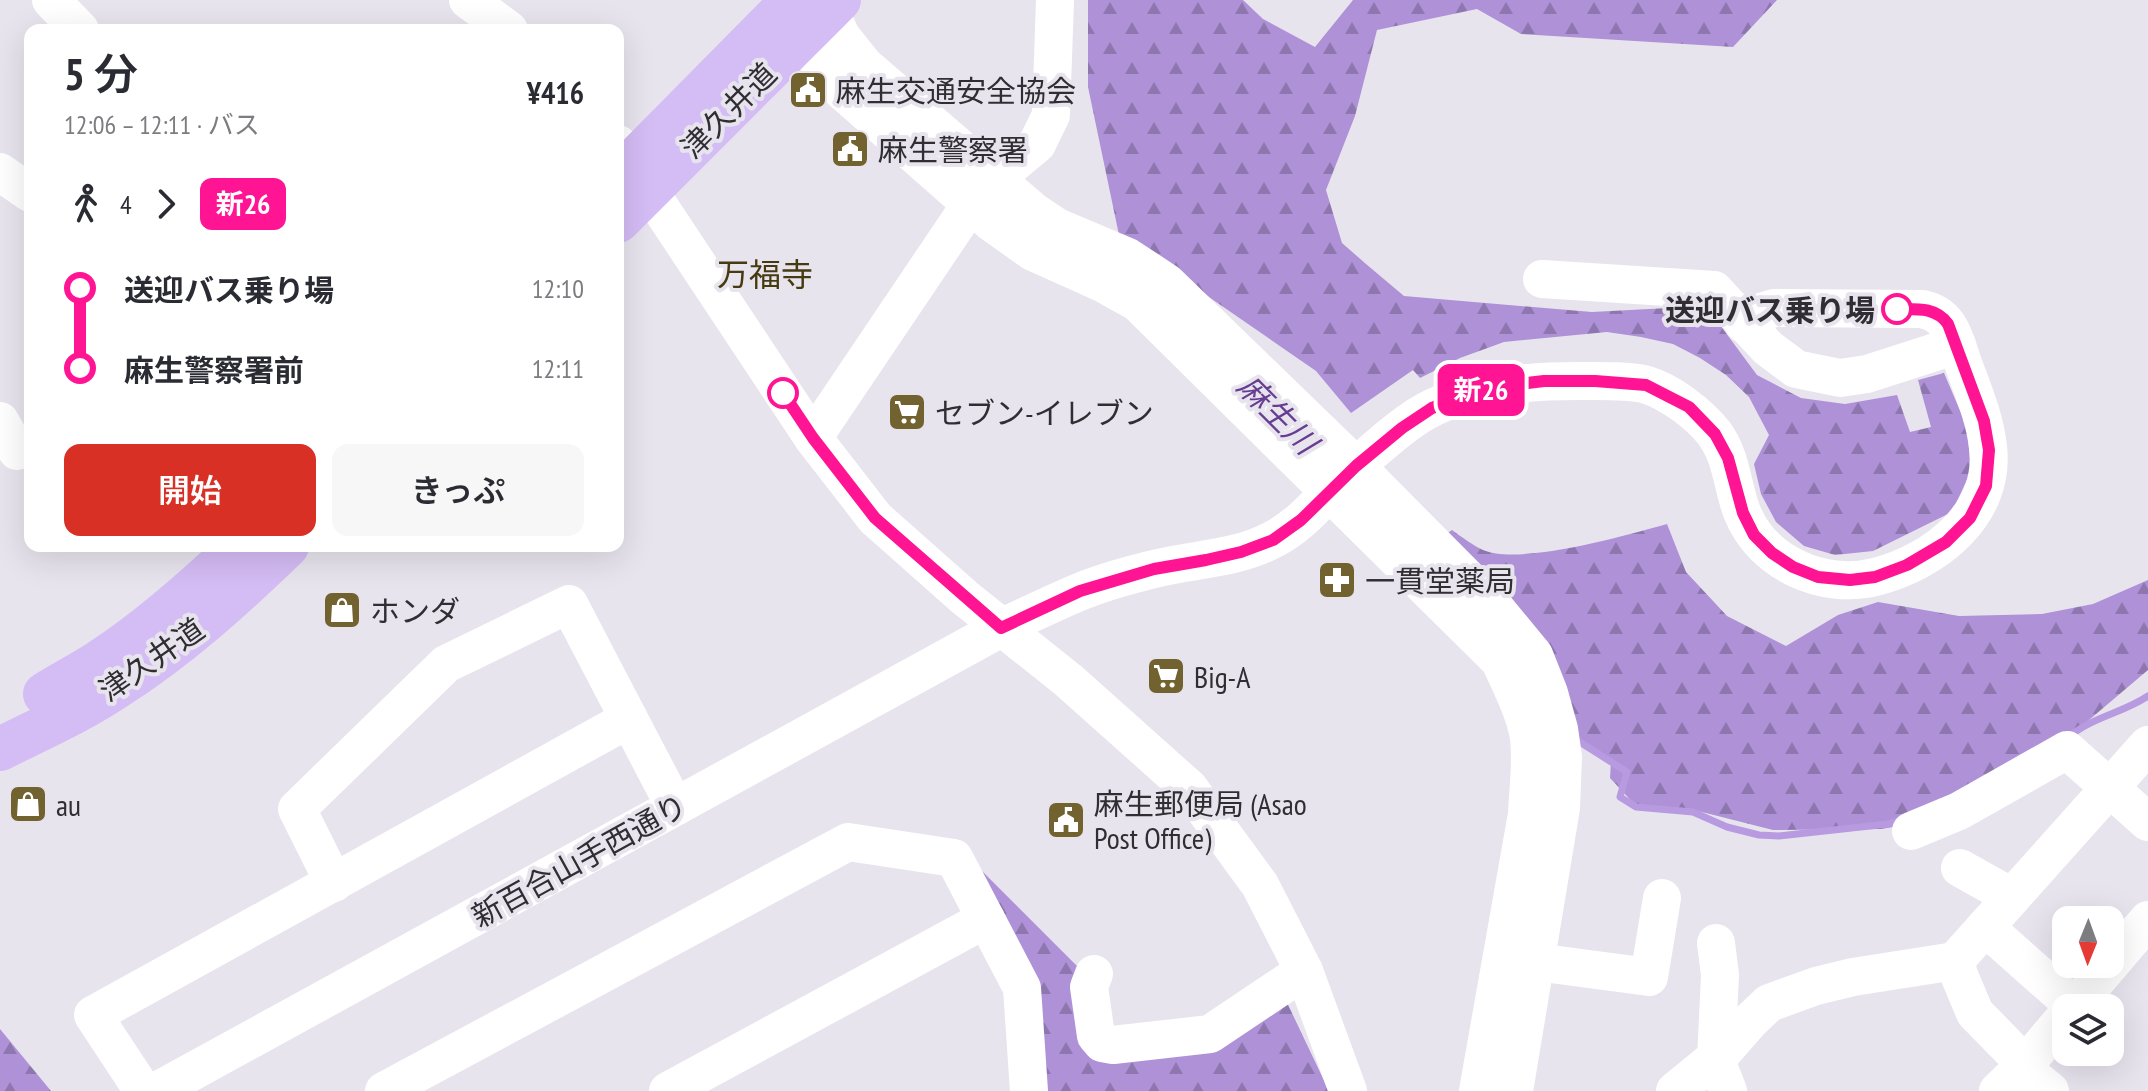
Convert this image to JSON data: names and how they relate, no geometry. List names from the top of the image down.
{
  "streets": {
    "main road": ["津久井道"],
    "street": ["新百合山手西通り"]
  },
  "districts": ["万福寺"],
  "water": ["麻生川"],
  "places": {
    "public building": ["麻生交通安全協会", "麻生警察署", "麻生郵便局 (Asao Post Office)"],
    "other": ["送迎バス乗り場"],
    "supermarket": ["セブン-イレブン", "Big-A"],
    "pharmacy": ["一貫堂薬局"],
    "shop": ["ホンダ", "au"]
  },
  "lines": ["bus line 新26"],
  "north": "bottom",
  "page": {
    "on_map": "新26",
    "heading": ["5 分", "12:06 – 12:11 · バス", "¥416"],
    "legs": ["4", "新26"],
    "list": [
      {
        "name": "送迎バス乗り場",
        "value": "12:10"
      },
      {
        "name": "麻生警察署前",
        "value": "12:11"
      }
    ],
    "buttons": ["開始", "きっぷ"]
  }
}
